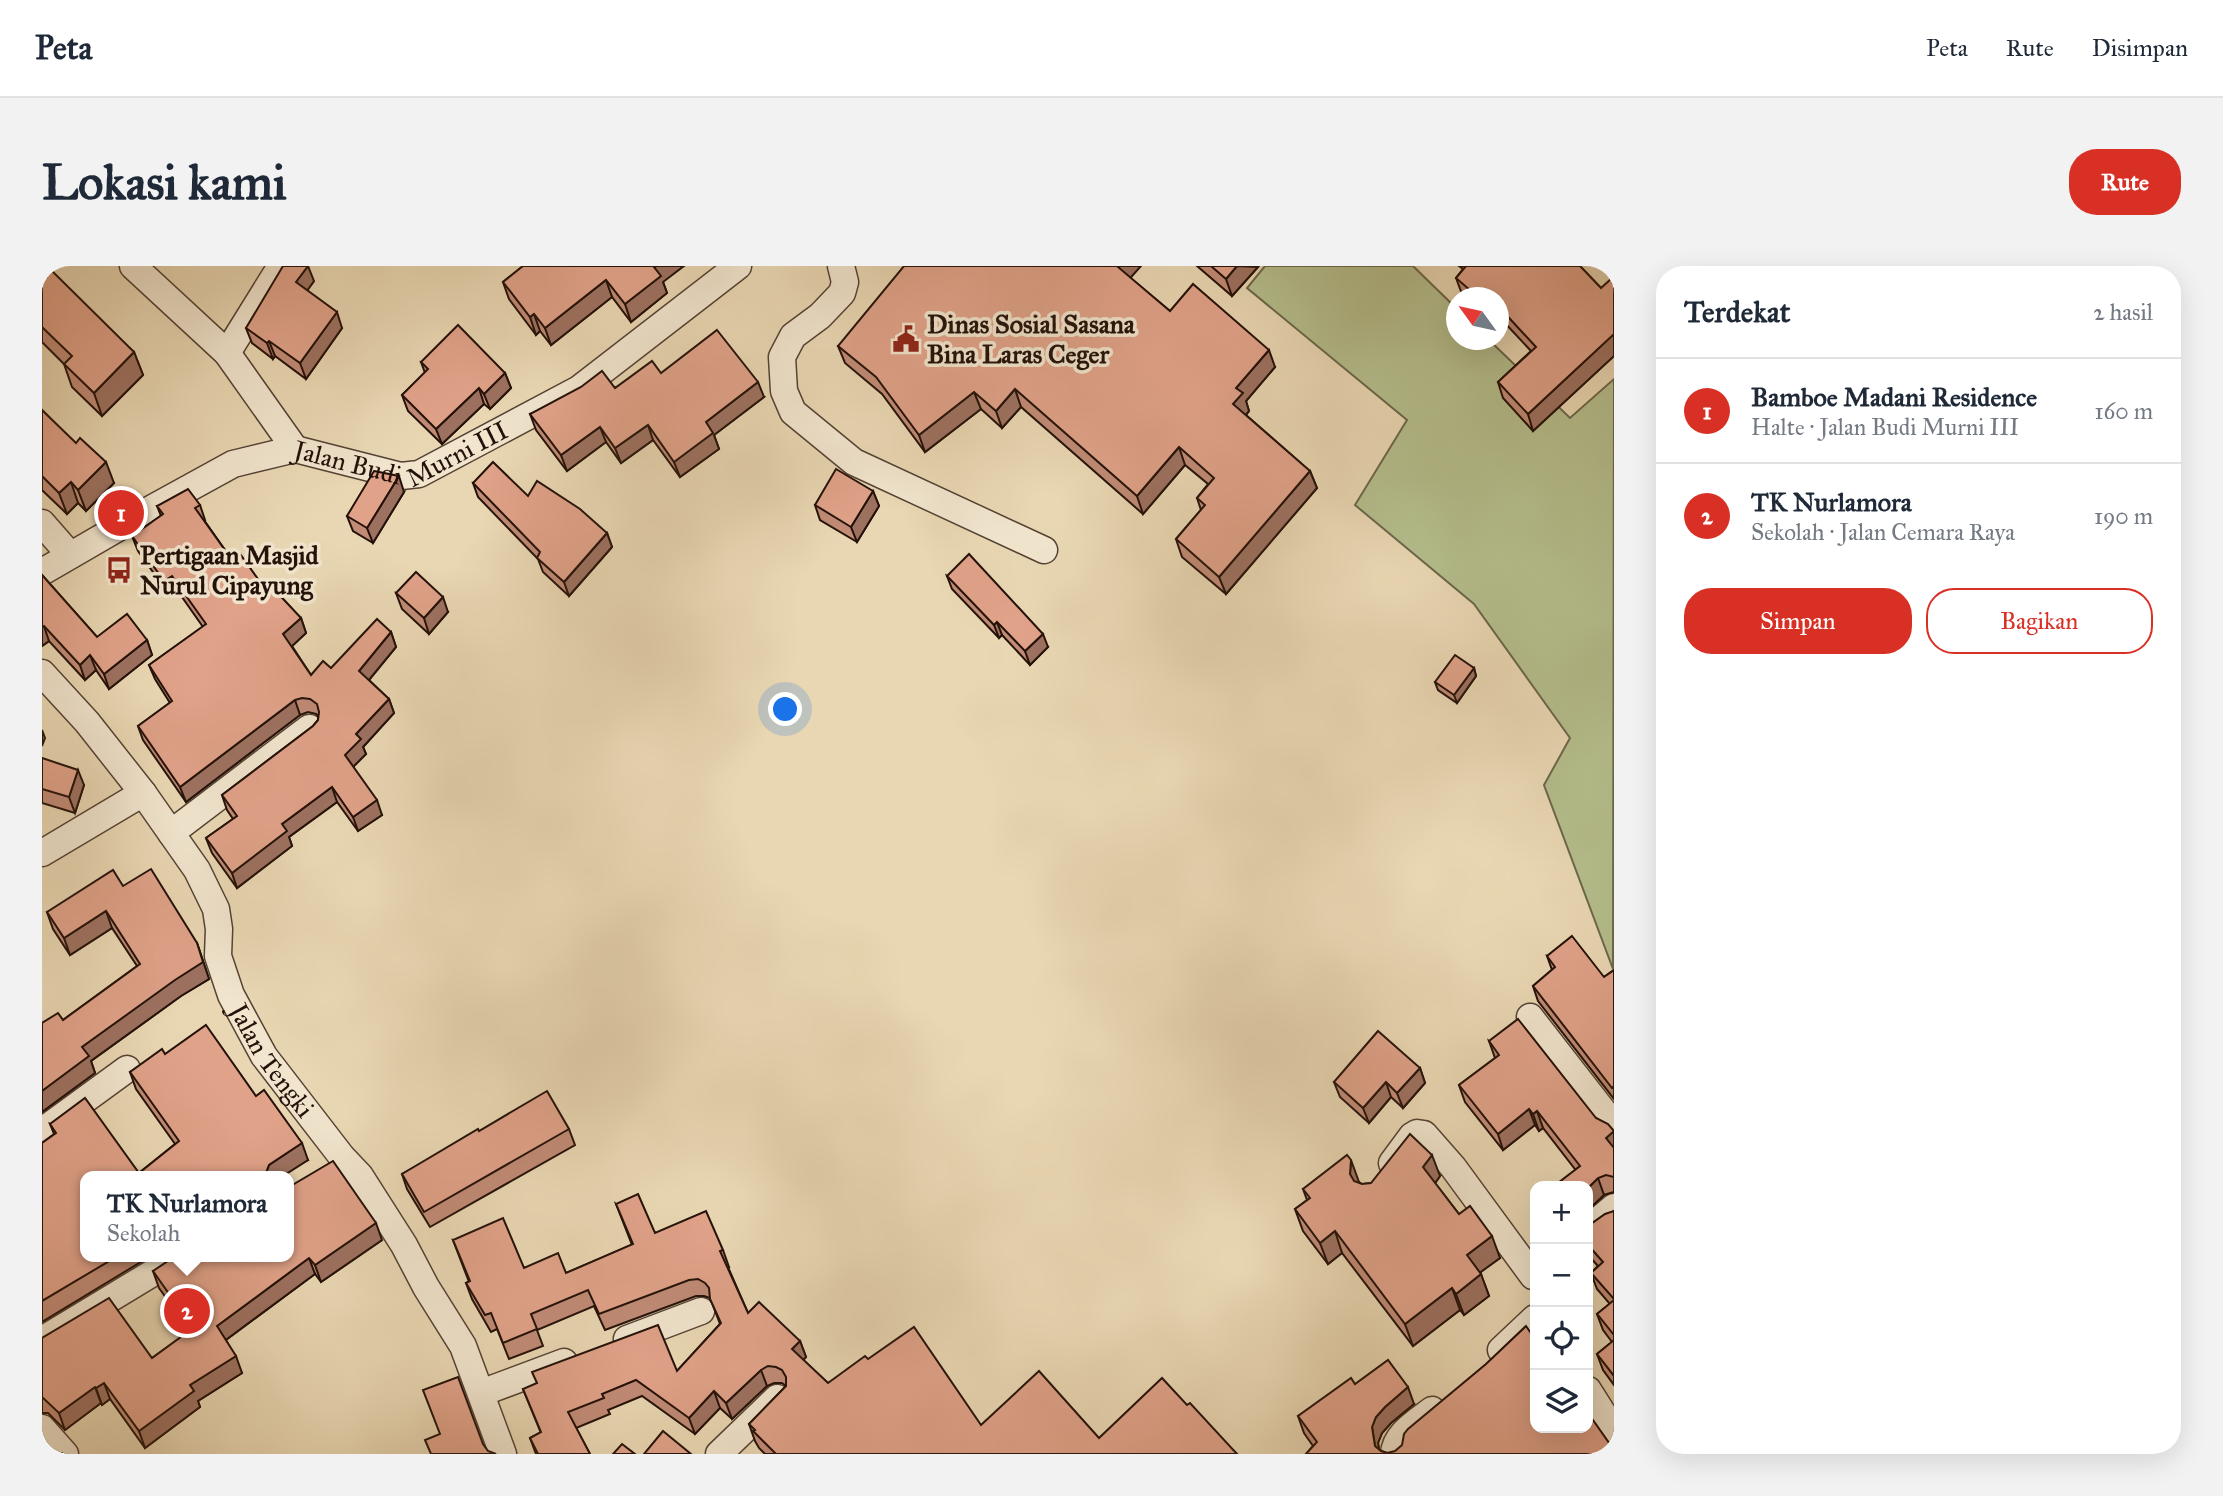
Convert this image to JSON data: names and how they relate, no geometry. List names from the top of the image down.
{
  "streets": {
    "street": ["Jalan Budi Murni III", "Jalan Tengki"]
  },
  "places": {
    "public building": ["Dinas Sosial Sasana Bina Laras Ceger"],
    "bus stop": ["Pertigaan Masjid Nurul Cipayung"]
  },
  "north": "top left",
  "page": {
    "header": "Peta",
    "nav": ["Peta", "Rute", "Disimpan"],
    "buttons": [
      "Rute",
      ["Simpan", "Bagikan"]
    ],
    "title": "Lokasi kami",
    "heading": ["Terdekat", "2 hasil"],
    "list": [
      {
        "mark": "1",
        "name": "Bamboe Madani Residence",
        "note": "Halte · Jalan Budi Murni III",
        "value": "160 m"
      },
      {
        "mark": "2",
        "name": "TK Nurlamora",
        "note": "Sekolah · Jalan Cemara Raya",
        "value": "190 m"
      }
    ],
    "pins": ["1", "2"],
    "popup": ["TK Nurlamora", "Sekolah"],
    "map_buttons": ["+", "−"]
  }
}
